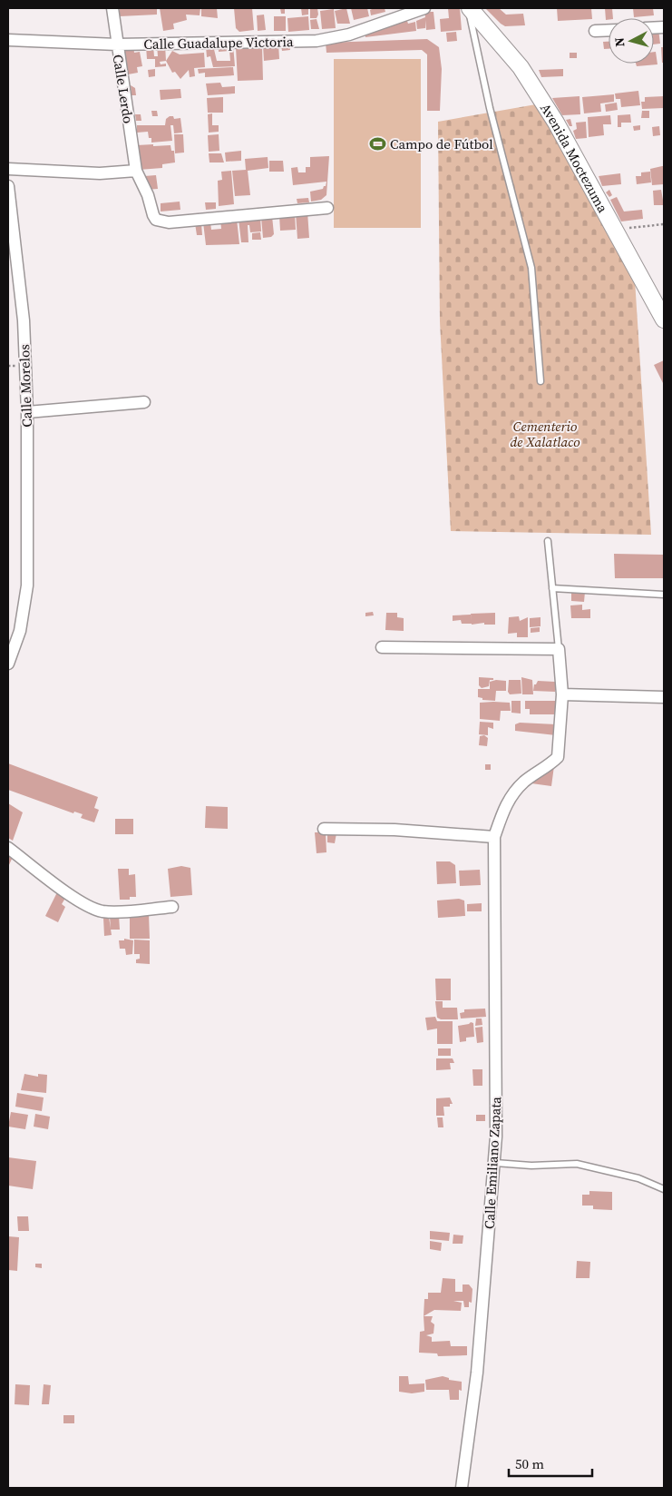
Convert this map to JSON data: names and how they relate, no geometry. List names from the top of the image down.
{
  "streets": {
    "main road": ["Avenida Moctezuma"],
    "street": [
      "Calle Guadalupe Victoria",
      "Calle Lerdo",
      "Calle Morelos",
      "Calle Emiliano Zapata"
    ]
  },
  "crossings": [
    ["Calle Guadalupe Victoria", "Calle Lerdo"]
  ],
  "parks": ["Cementerio de Xalatlaco"],
  "places": {
    "sports": ["Campo de Fútbol"]
  },
  "scale_bar": "50 m",
  "north": "left"
}
